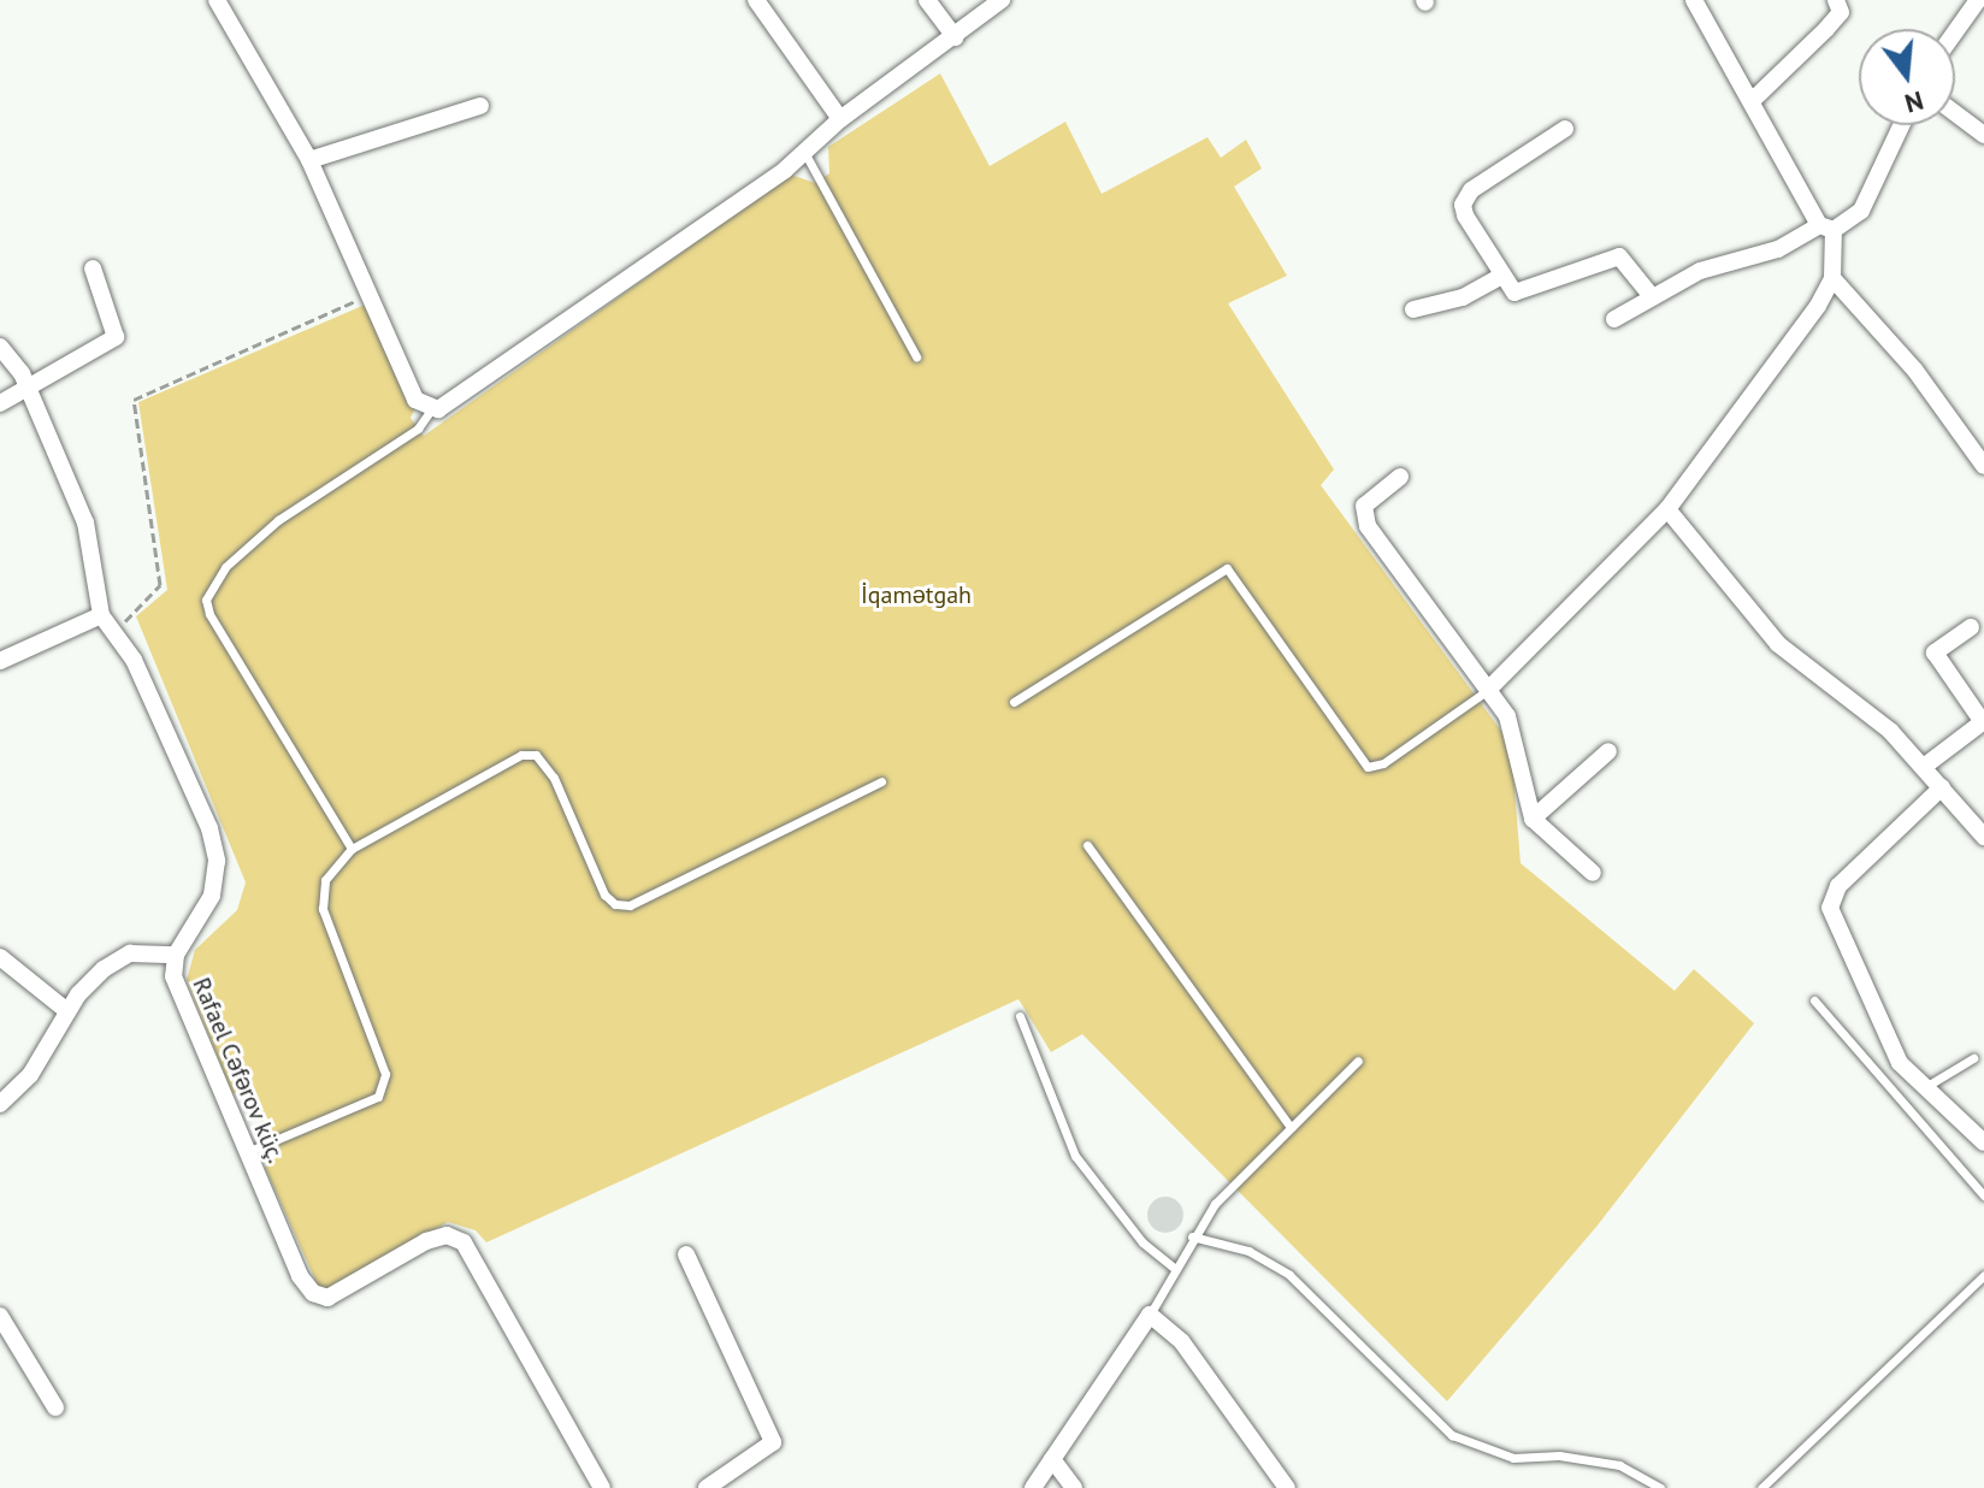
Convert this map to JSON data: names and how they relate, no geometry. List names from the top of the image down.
{
  "streets": {
    "street": ["Rafael Cəfərov küç."]
  },
  "parks": ["İqamətgah"],
  "north": "bottom"
}
